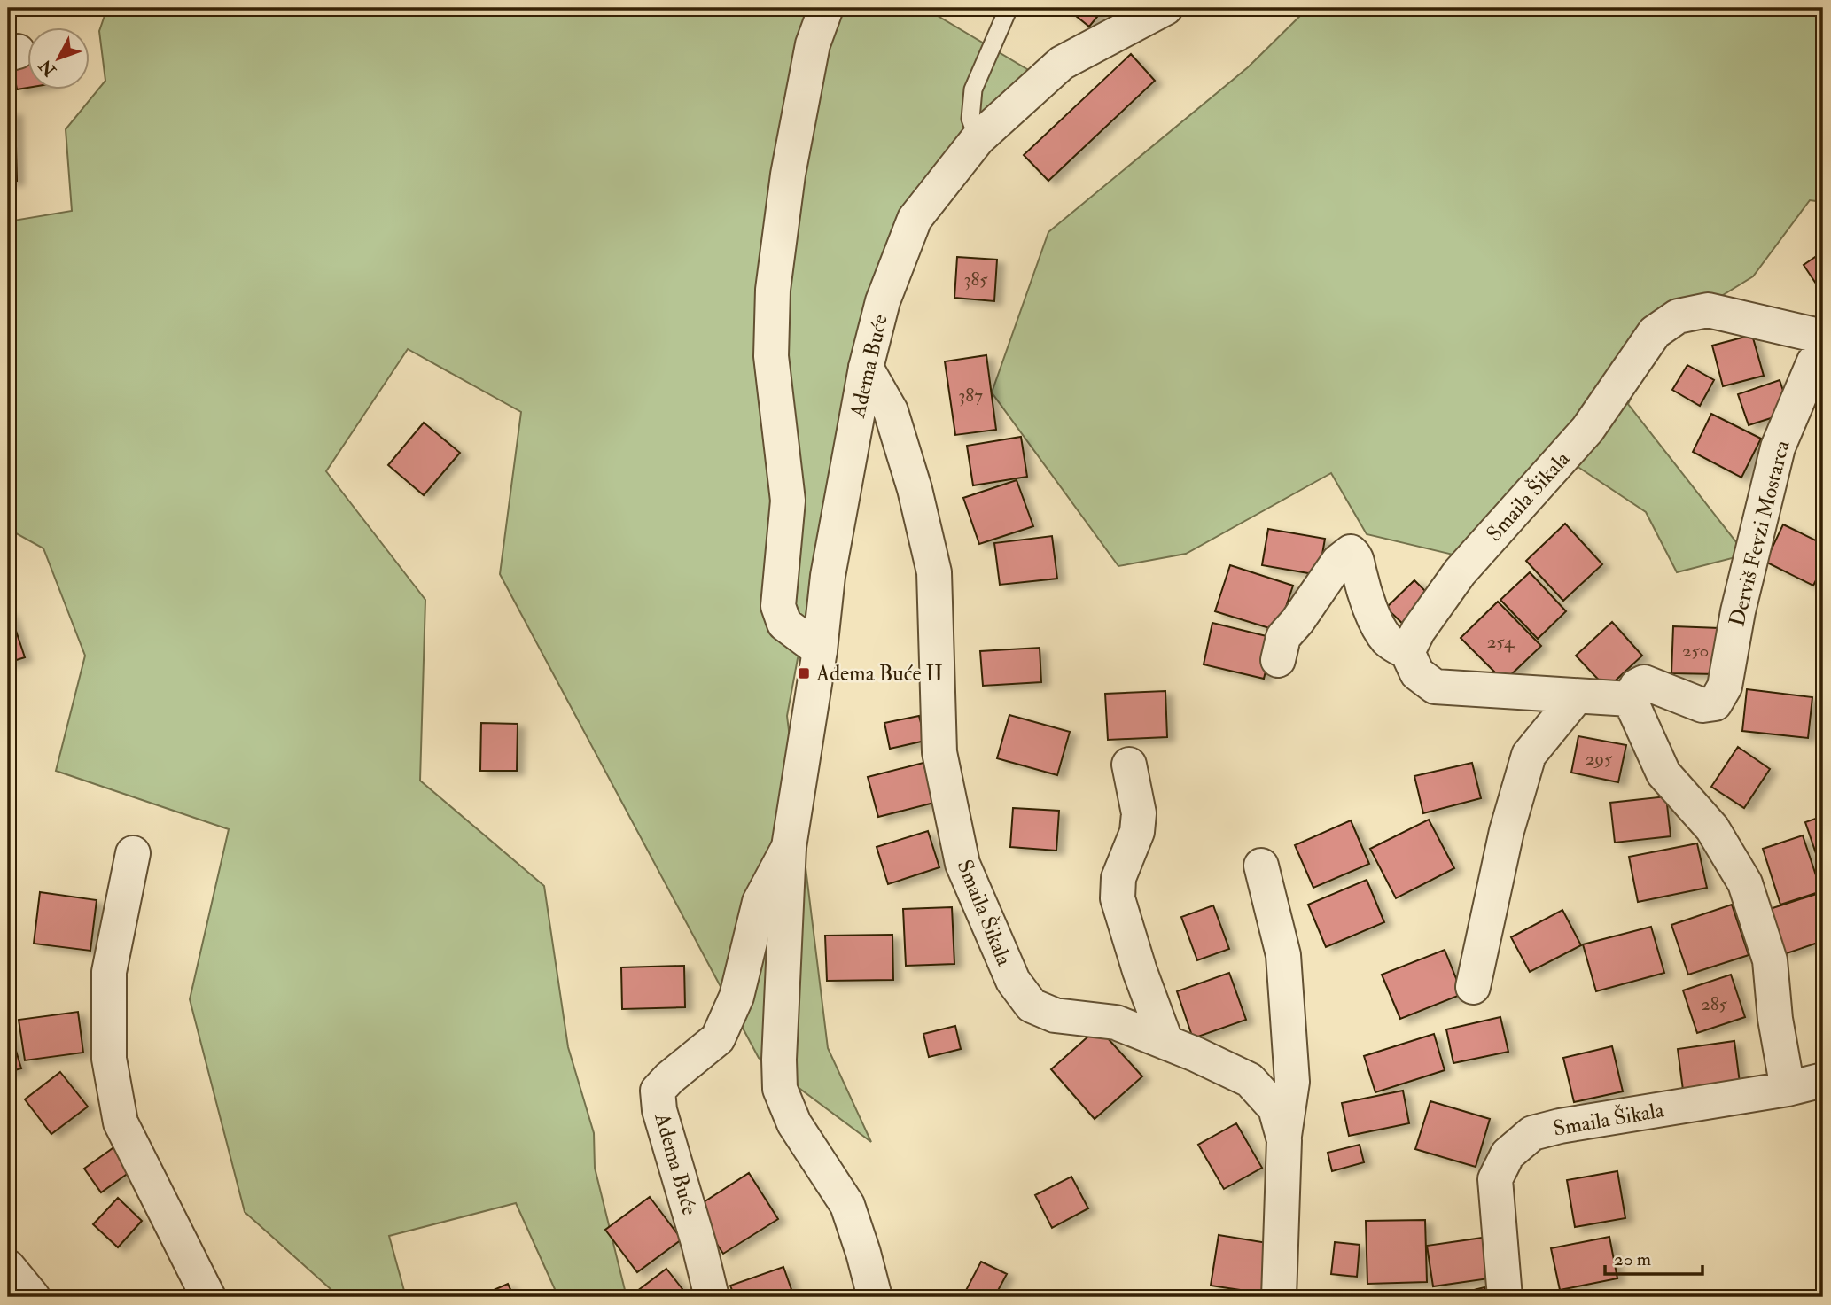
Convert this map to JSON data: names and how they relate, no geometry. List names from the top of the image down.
{
  "streets": {
    "street": ["Adema Buće", "Smaila Šikala", "Derviš Fevzi Mostarca"]
  },
  "crossings": [
    ["Adema Buće", "Smaila Šikala"]
  ],
  "places": {
    "transit": ["Adema Buće II"]
  },
  "house_numbers": [
    "385",
    "387",
    "254",
    "250",
    "295",
    "285"
  ],
  "scale_bar": "20 m",
  "north": "bottom left"
}
